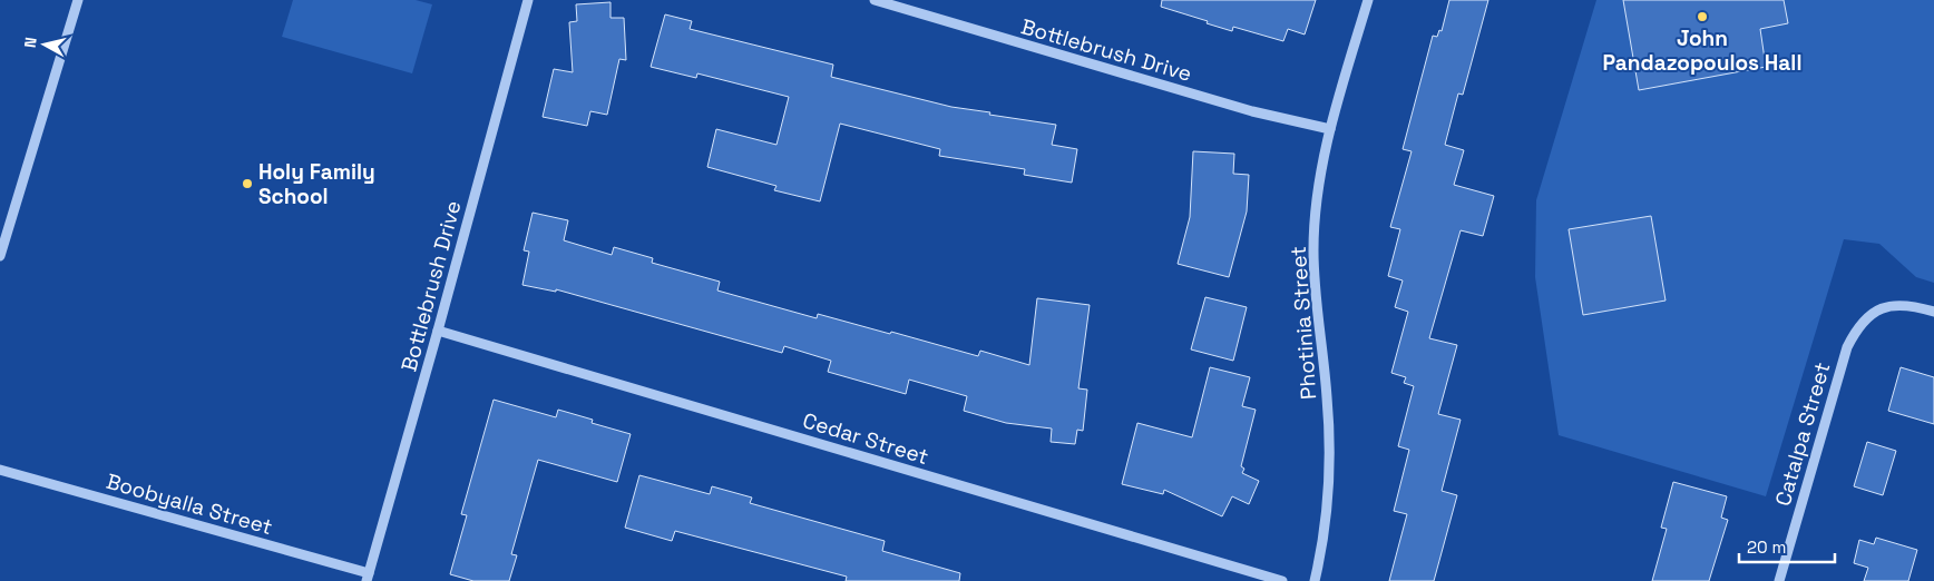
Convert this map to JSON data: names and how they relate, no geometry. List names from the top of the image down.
{
  "streets": {
    "street": [
      "Bottlebrush Drive",
      "Photinia Street",
      "Catalpa Street",
      "Cedar Street",
      "Boobyalla Street"
    ]
  },
  "crossings": [
    ["Bottlebrush Drive", "Photinia Street"],
    ["Bottlebrush Drive", "Cedar Street"],
    ["Bottlebrush Drive", "Boobyalla Street"]
  ],
  "places": ["John Pandazopoulos Hall", "Holy Family School"],
  "scale_bar": "20 m",
  "north": "left"
}
